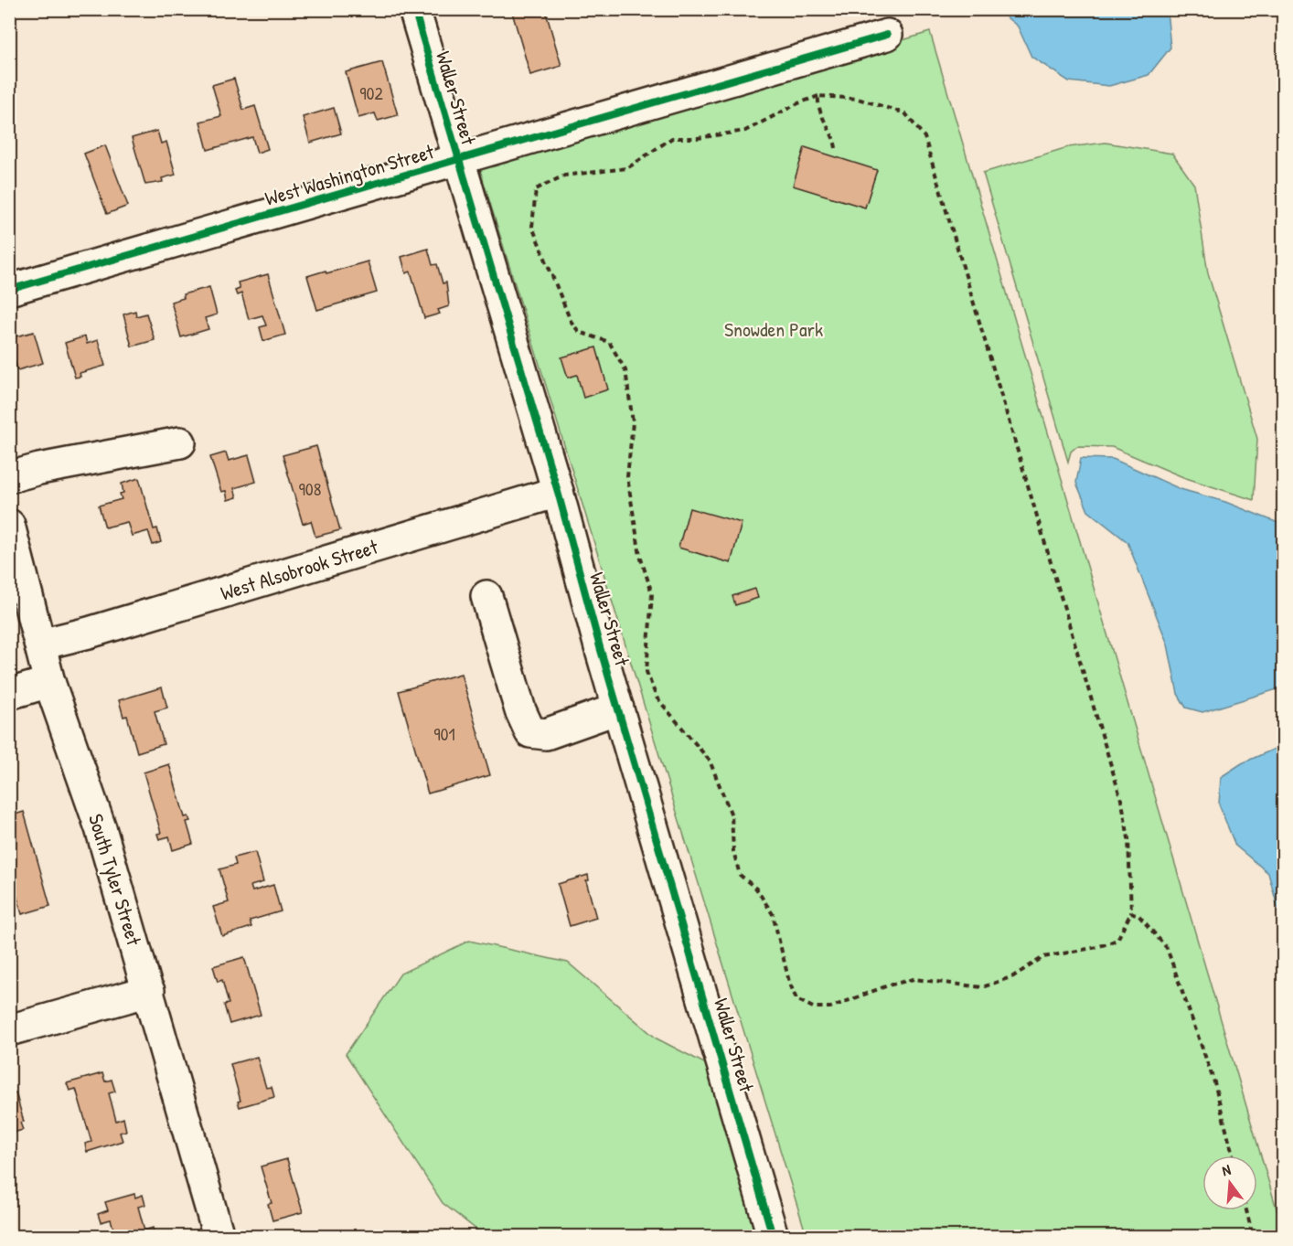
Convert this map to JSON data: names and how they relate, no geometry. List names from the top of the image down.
{
  "streets": {
    "street": [
      "Waller Street",
      "West Washington Street",
      "West Alsobrook Street",
      "South Tyler Street"
    ]
  },
  "crossings": [
    ["Waller Street", "West Washington Street"],
    ["Waller Street", "West Alsobrook Street"],
    ["West Alsobrook Street", "South Tyler Street"]
  ],
  "parks": ["Snowden Park"],
  "house_numbers": ["902", "908", "901"],
  "north": "top"
}
